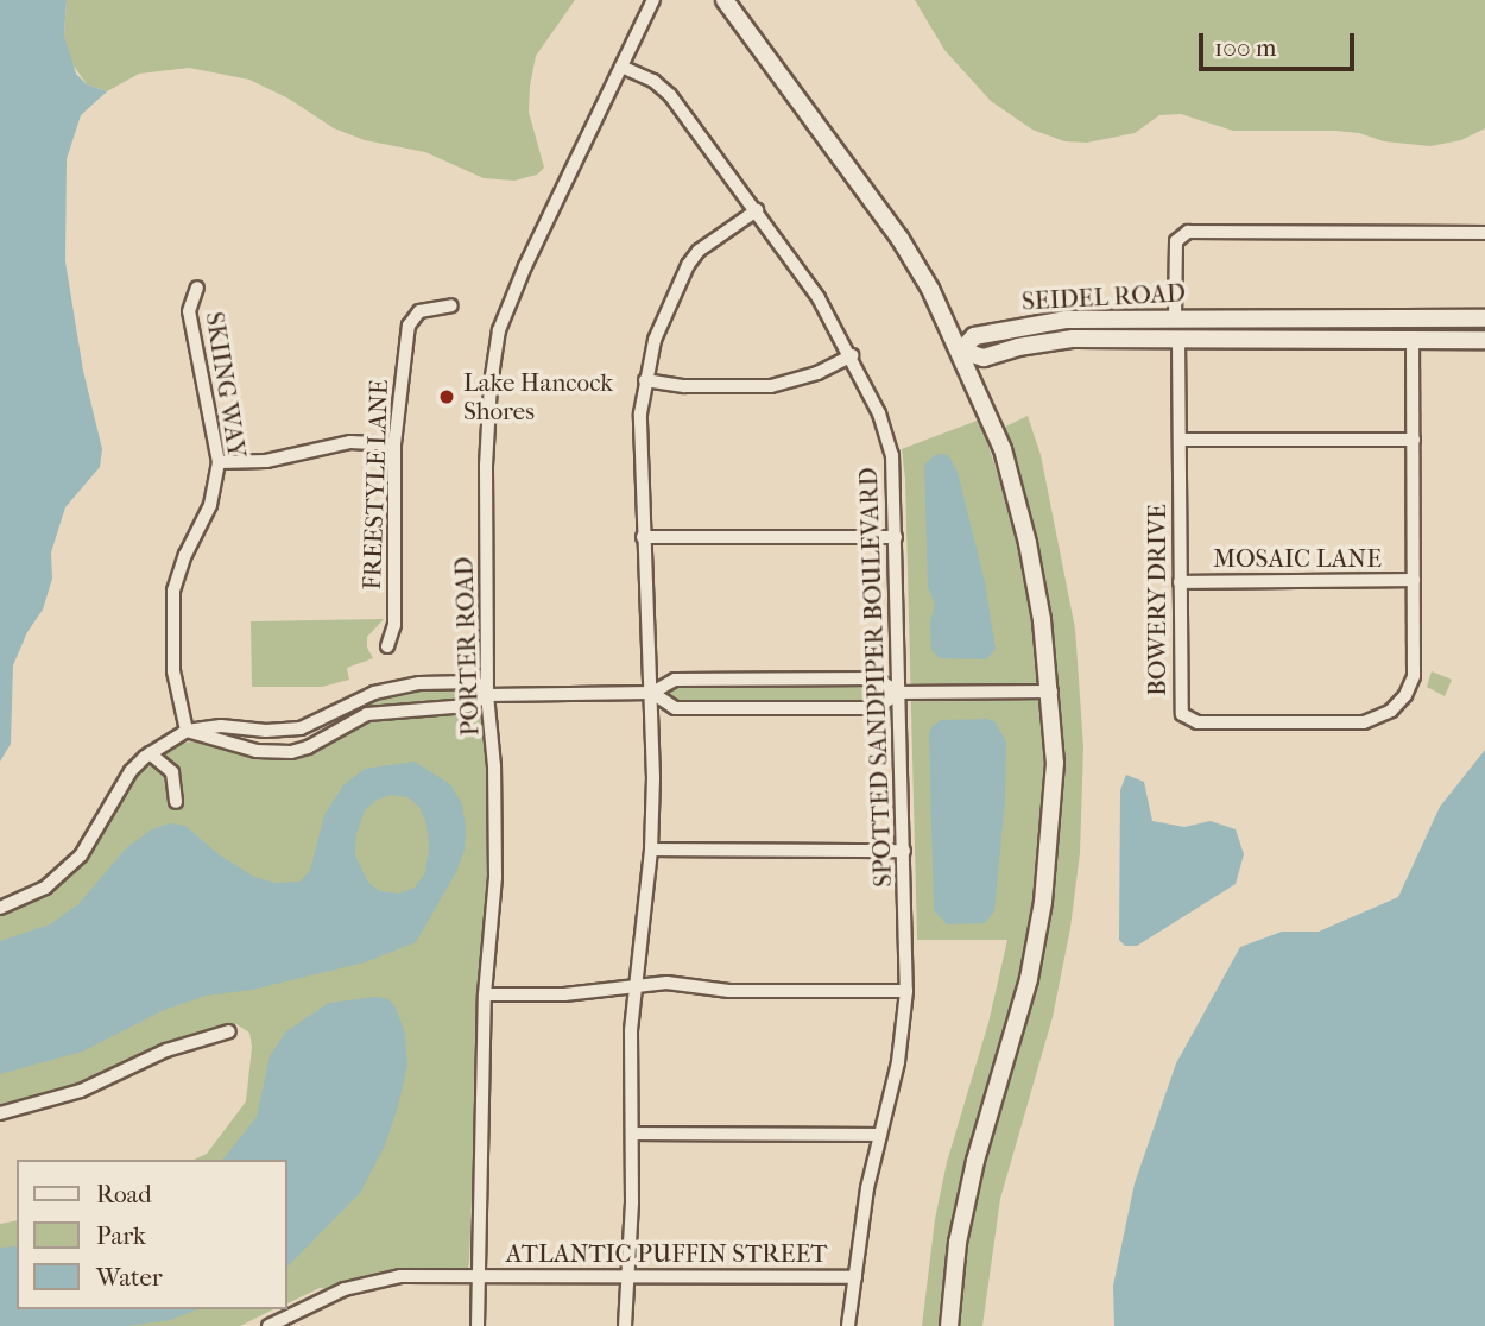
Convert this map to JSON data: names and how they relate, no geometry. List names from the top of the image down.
{
  "streets": {
    "main road": ["SEIDEL ROAD"],
    "street": [
      "SKIING WAY",
      "FREESTYLE LANE",
      "MOSAIC LANE",
      "BOWERY DRIVE",
      "PORTER ROAD",
      "SPOTTED SANDPIPER BOULEVARD",
      "ATLANTIC PUFFIN STREET"
    ]
  },
  "crossings": [
    ["SEIDEL ROAD", "BOWERY DRIVE"],
    ["MOSAIC LANE", "BOWERY DRIVE"],
    ["PORTER ROAD", "SPOTTED SANDPIPER BOULEVARD"],
    ["PORTER ROAD", "ATLANTIC PUFFIN STREET"],
    ["SPOTTED SANDPIPER BOULEVARD", "ATLANTIC PUFFIN STREET"]
  ],
  "places": ["Lake Hancock Shores"],
  "legend": ["Road", "Park", "Water"],
  "scale_bar": "100 m"
}
